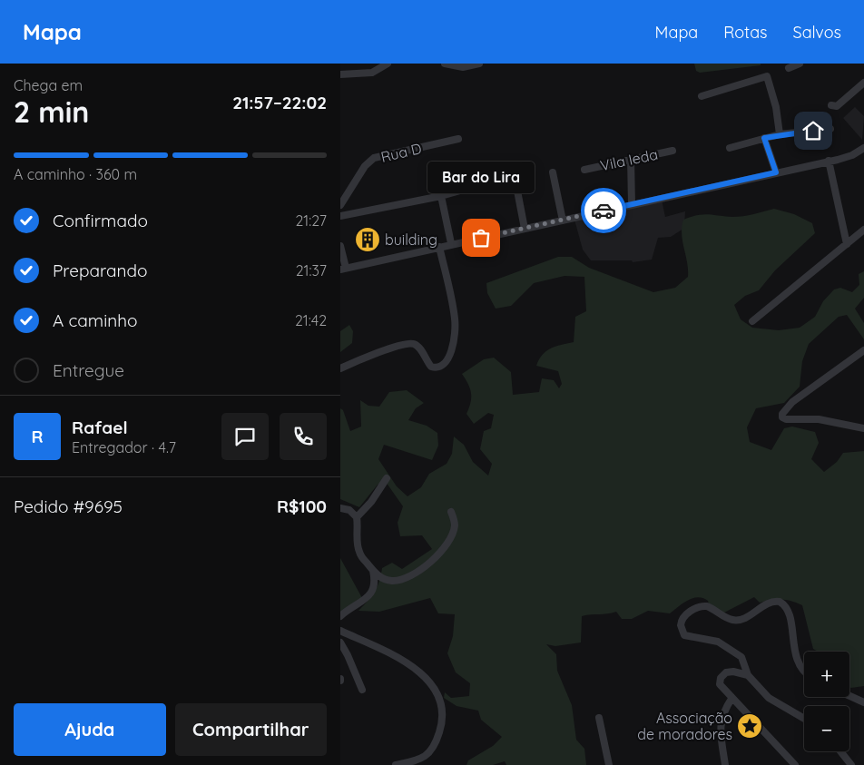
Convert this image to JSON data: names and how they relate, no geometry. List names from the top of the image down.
{
  "streets": {
    "street": ["Rua D", "Vila Ieda"]
  },
  "places": {
    "other": ["Bar do Lira"],
    "building": ["building"],
    "place": ["Associação de moradores"]
  },
  "page": {
    "header": "Mapa",
    "nav": ["Mapa", "Rotas", "Salvos"],
    "heading": ["2 min", "Chega em", "21:57–22:02"],
    "panel": [
      "Rafael",
      "Entregador · 4.7",
      "Pedido #9695",
      "R$100"
    ],
    "bar": "A caminho · 360 m",
    "bubble": "Bar do Lira",
    "list": [
      ["Confirmado", "21:27"],
      ["Preparando", "21:37"],
      ["A caminho", "21:42"],
      "Entregue"
    ],
    "round": "R",
    "map_buttons": ["+", "−"],
    "buttons": ["Ajuda", "Compartilhar"]
  }
}
